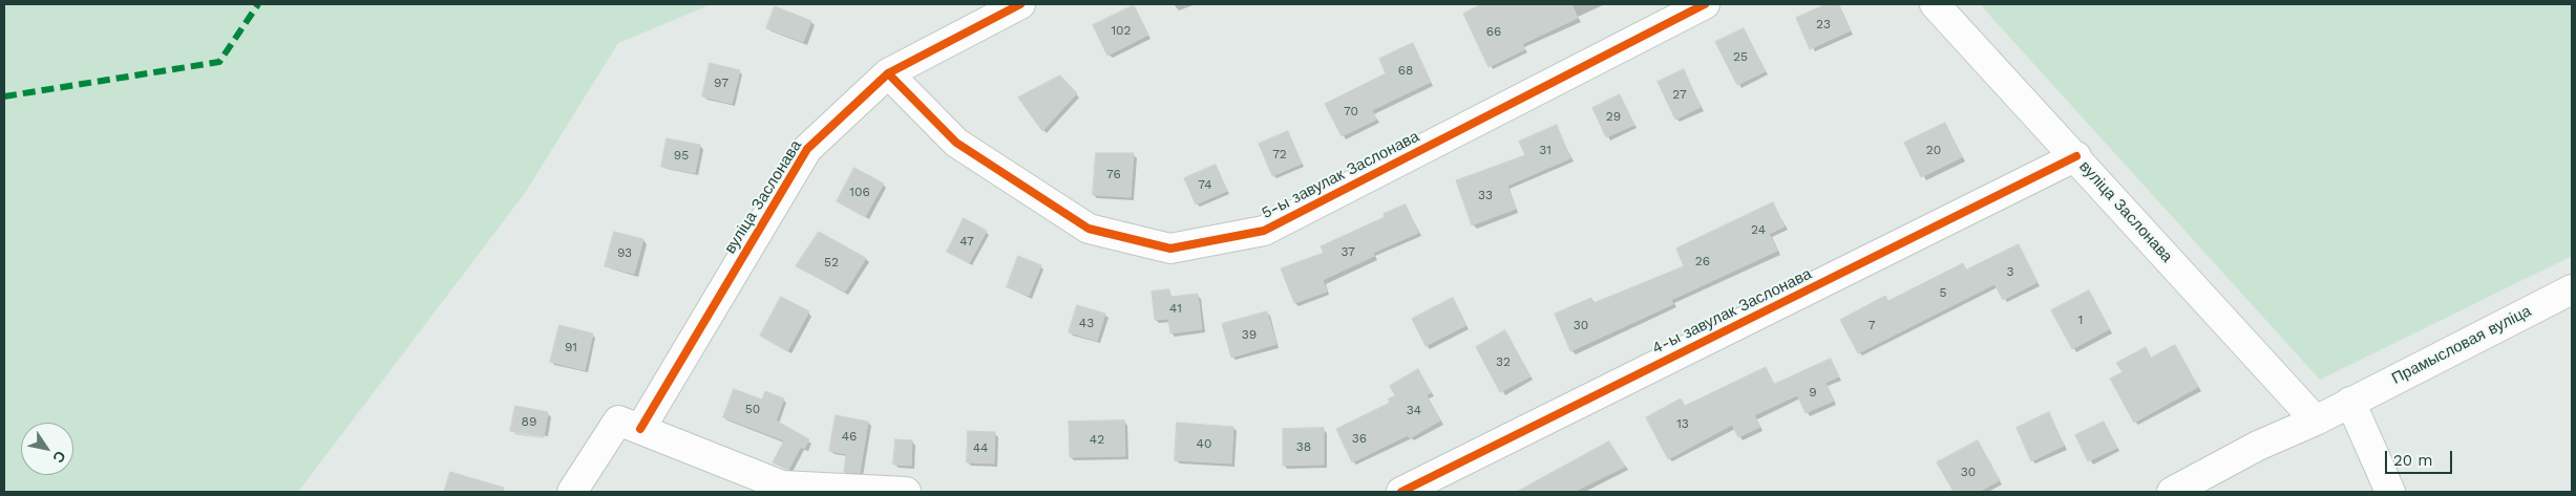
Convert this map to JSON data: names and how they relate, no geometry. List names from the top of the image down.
{
  "streets": {
    "street": [
      "5-ы завулак Заслонава",
      "вуліца Заслонава",
      "4-ы завулак Заслонава",
      "Прамысловая вуліца"
    ]
  },
  "crossings": [
    ["5-ы завулак Заслонава", "вуліца Заслонава"],
    ["вуліца Заслонава", "4-ы завулак Заслонава"],
    ["вуліца Заслонава", "Прамысловая вуліца"]
  ],
  "house_numbers": [
    "23",
    "102",
    "66",
    "25",
    "68",
    "97",
    "27",
    "70",
    "29",
    "31",
    "20",
    "72",
    "95",
    "76",
    "74",
    "106",
    "33",
    "24",
    "47",
    "37",
    "93",
    "26",
    "52",
    "3",
    "5",
    "41",
    "1",
    "43",
    "30",
    "7",
    "39",
    "91",
    "32",
    "9",
    "50",
    "34",
    "89",
    "13",
    "46",
    "36",
    "42",
    "40",
    "38",
    "44",
    "30"
  ],
  "scale_bar": "20 m",
  "north": "bottom right"
}
